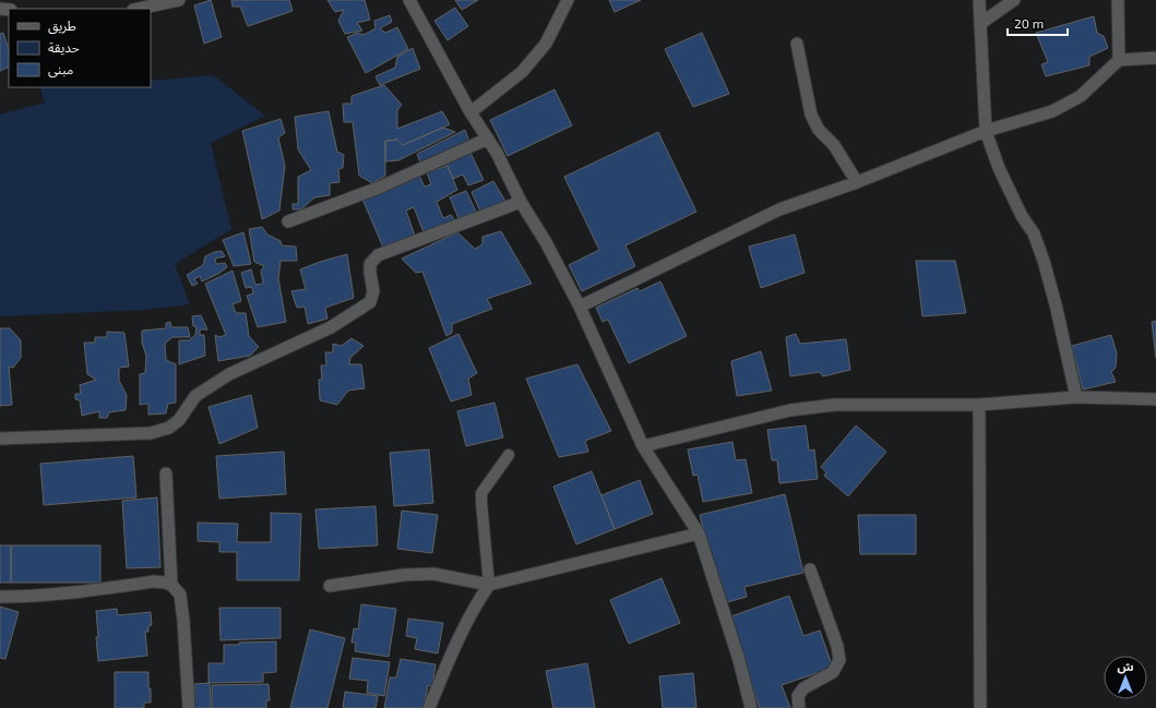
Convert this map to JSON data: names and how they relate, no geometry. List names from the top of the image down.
{
  "legend": ["طريق", "حديقة", "مبنى"],
  "scale_bar": "20 m",
  "north": "top"
}
